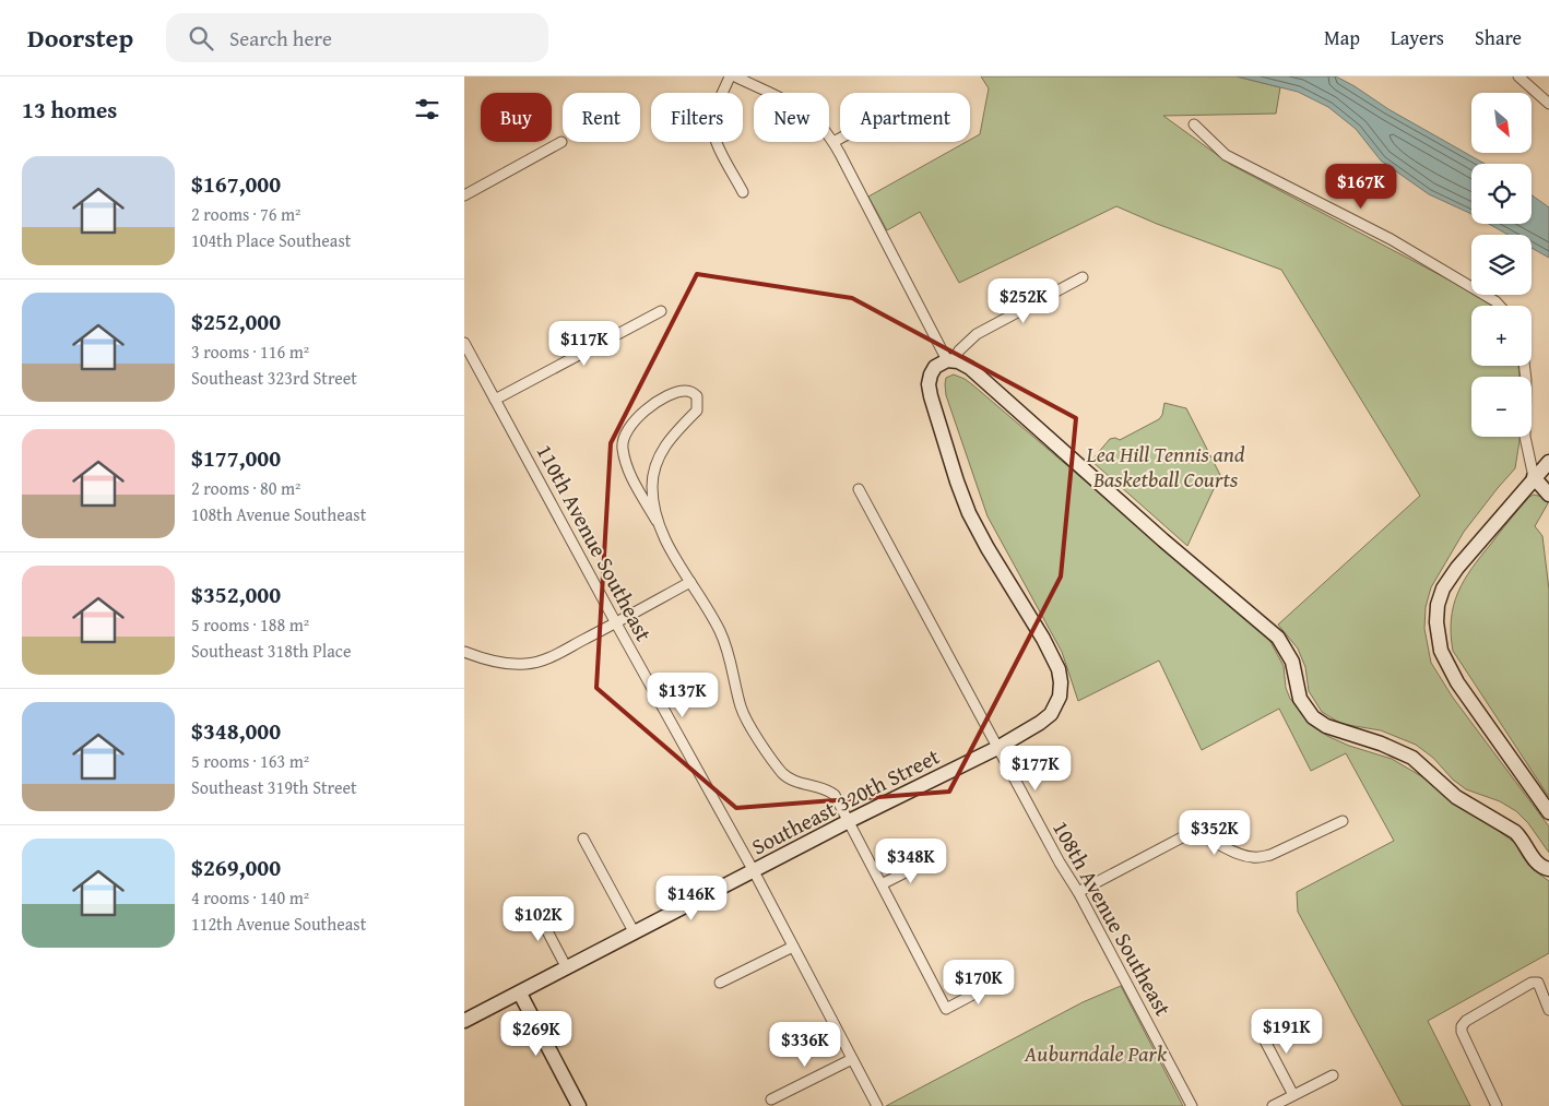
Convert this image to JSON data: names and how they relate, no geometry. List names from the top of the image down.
{
  "streets": {
    "street": ["110th Avenue Southeast", "Southeast 320th Street", "108th Avenue Southeast"]
  },
  "crossings": [
    ["110th Avenue Southeast", "Southeast 320th Street"],
    ["Southeast 320th Street", "108th Avenue Southeast"]
  ],
  "parks": ["Lea Hill Tennis and Basketball Courts", "Auburndale Park"],
  "north": "bottom right",
  "page": {
    "header": "Doorstep",
    "search": "Search here",
    "nav": ["Map", "Layers", "Share"],
    "heading": "13 homes",
    "map_buttons": ["+", "−"],
    "chip": [
      "Buy",
      "Rent",
      "Filters",
      "New",
      "Apartment"
    ],
    "list": [
      {
        "name": "$167,000",
        "note": "2 rooms · 76 m² · 104th Place Southeast"
      },
      {
        "name": "$252,000",
        "note": "3 rooms · 116 m² · Southeast 323rd Street"
      },
      {
        "name": "$177,000",
        "note": "2 rooms · 80 m² · 108th Avenue Southeast"
      },
      {
        "name": "$352,000",
        "note": "5 rooms · 188 m² · Southeast 318th Place"
      },
      {
        "name": "$348,000",
        "note": "5 rooms · 163 m² · Southeast 319th Street"
      },
      {
        "name": "$269,000",
        "note": "4 rooms · 140 m² · 112th Avenue Southeast"
      }
    ],
    "price": [
      "$167K",
      "$252K",
      "$117K",
      "$137K",
      "$177K",
      "$352K",
      "$348K",
      "$146K",
      "$102K",
      "$170K",
      "$191K",
      "$269K",
      "$336K"
    ]
  }
}
